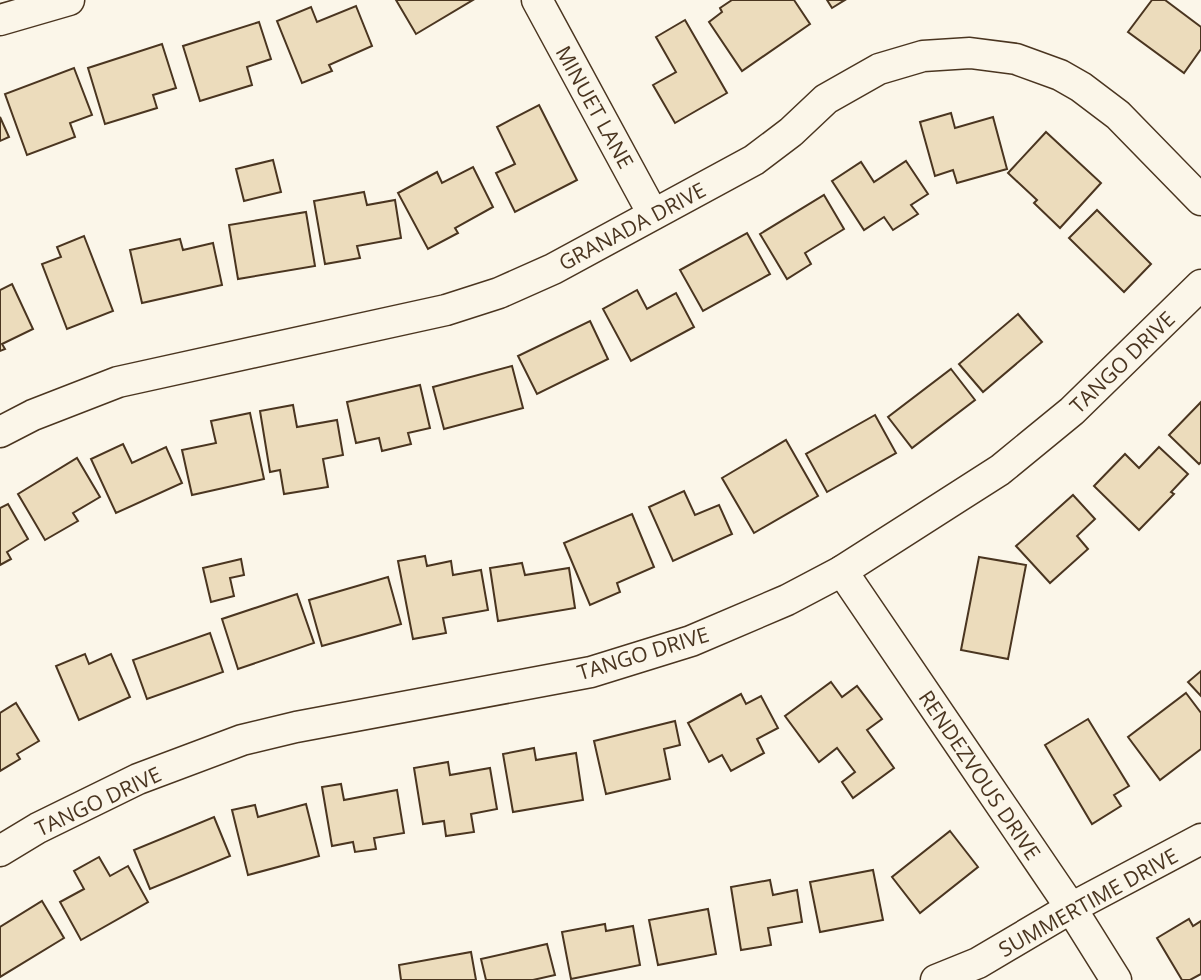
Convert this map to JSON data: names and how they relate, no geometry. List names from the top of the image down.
{
  "streets": {
    "street": [
      "MINUET LANE",
      "GRANADA DRIVE",
      "TANGO DRIVE",
      "RENDEZVOUS DRIVE",
      "SUMMERTIME DRIVE"
    ]
  },
  "crossings": [
    ["MINUET LANE", "GRANADA DRIVE"],
    ["TANGO DRIVE", "RENDEZVOUS DRIVE"],
    ["RENDEZVOUS DRIVE", "SUMMERTIME DRIVE"]
  ]
}
